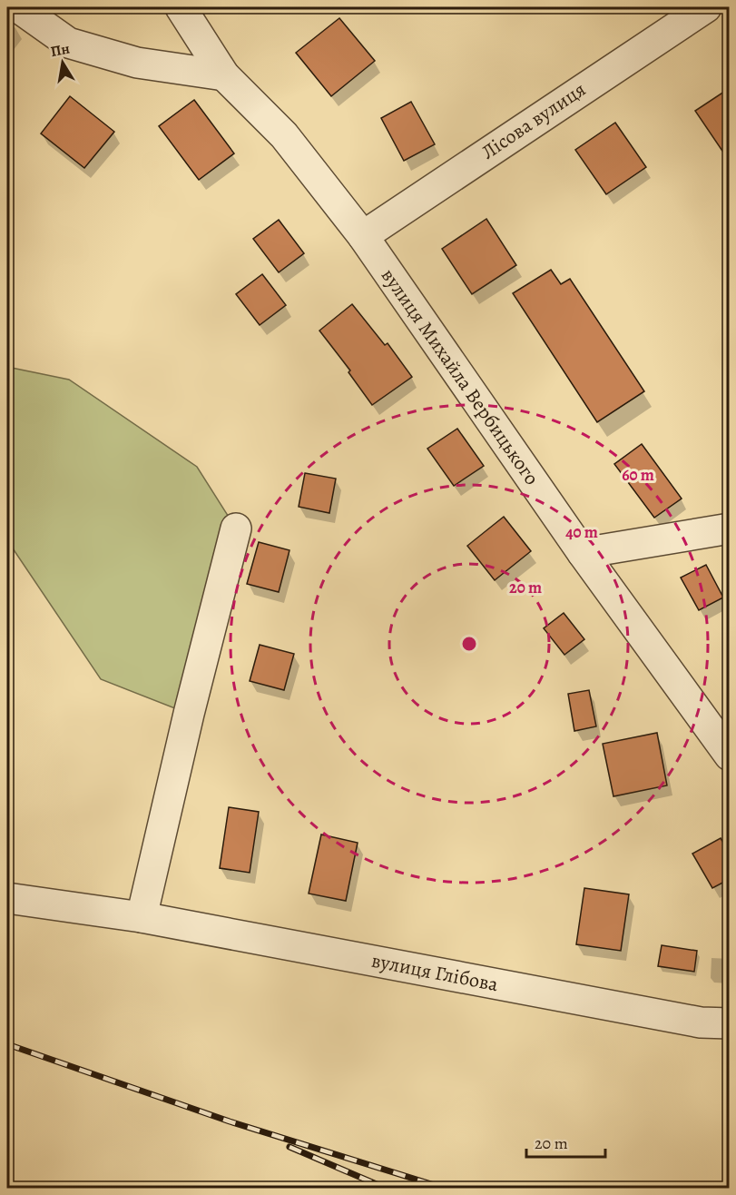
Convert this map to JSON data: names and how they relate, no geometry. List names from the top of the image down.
{
  "streets": {
    "street": ["Лісова вулиця", "вулиця Михайла Вербицького", "вулиця Глібова"]
  },
  "crossings": [
    ["Лісова вулиця", "вулиця Михайла Вербицького"]
  ],
  "scale_bar": "20 m",
  "north": "top",
  "rings": ["60 m", "40 m", "20 m"]
}
